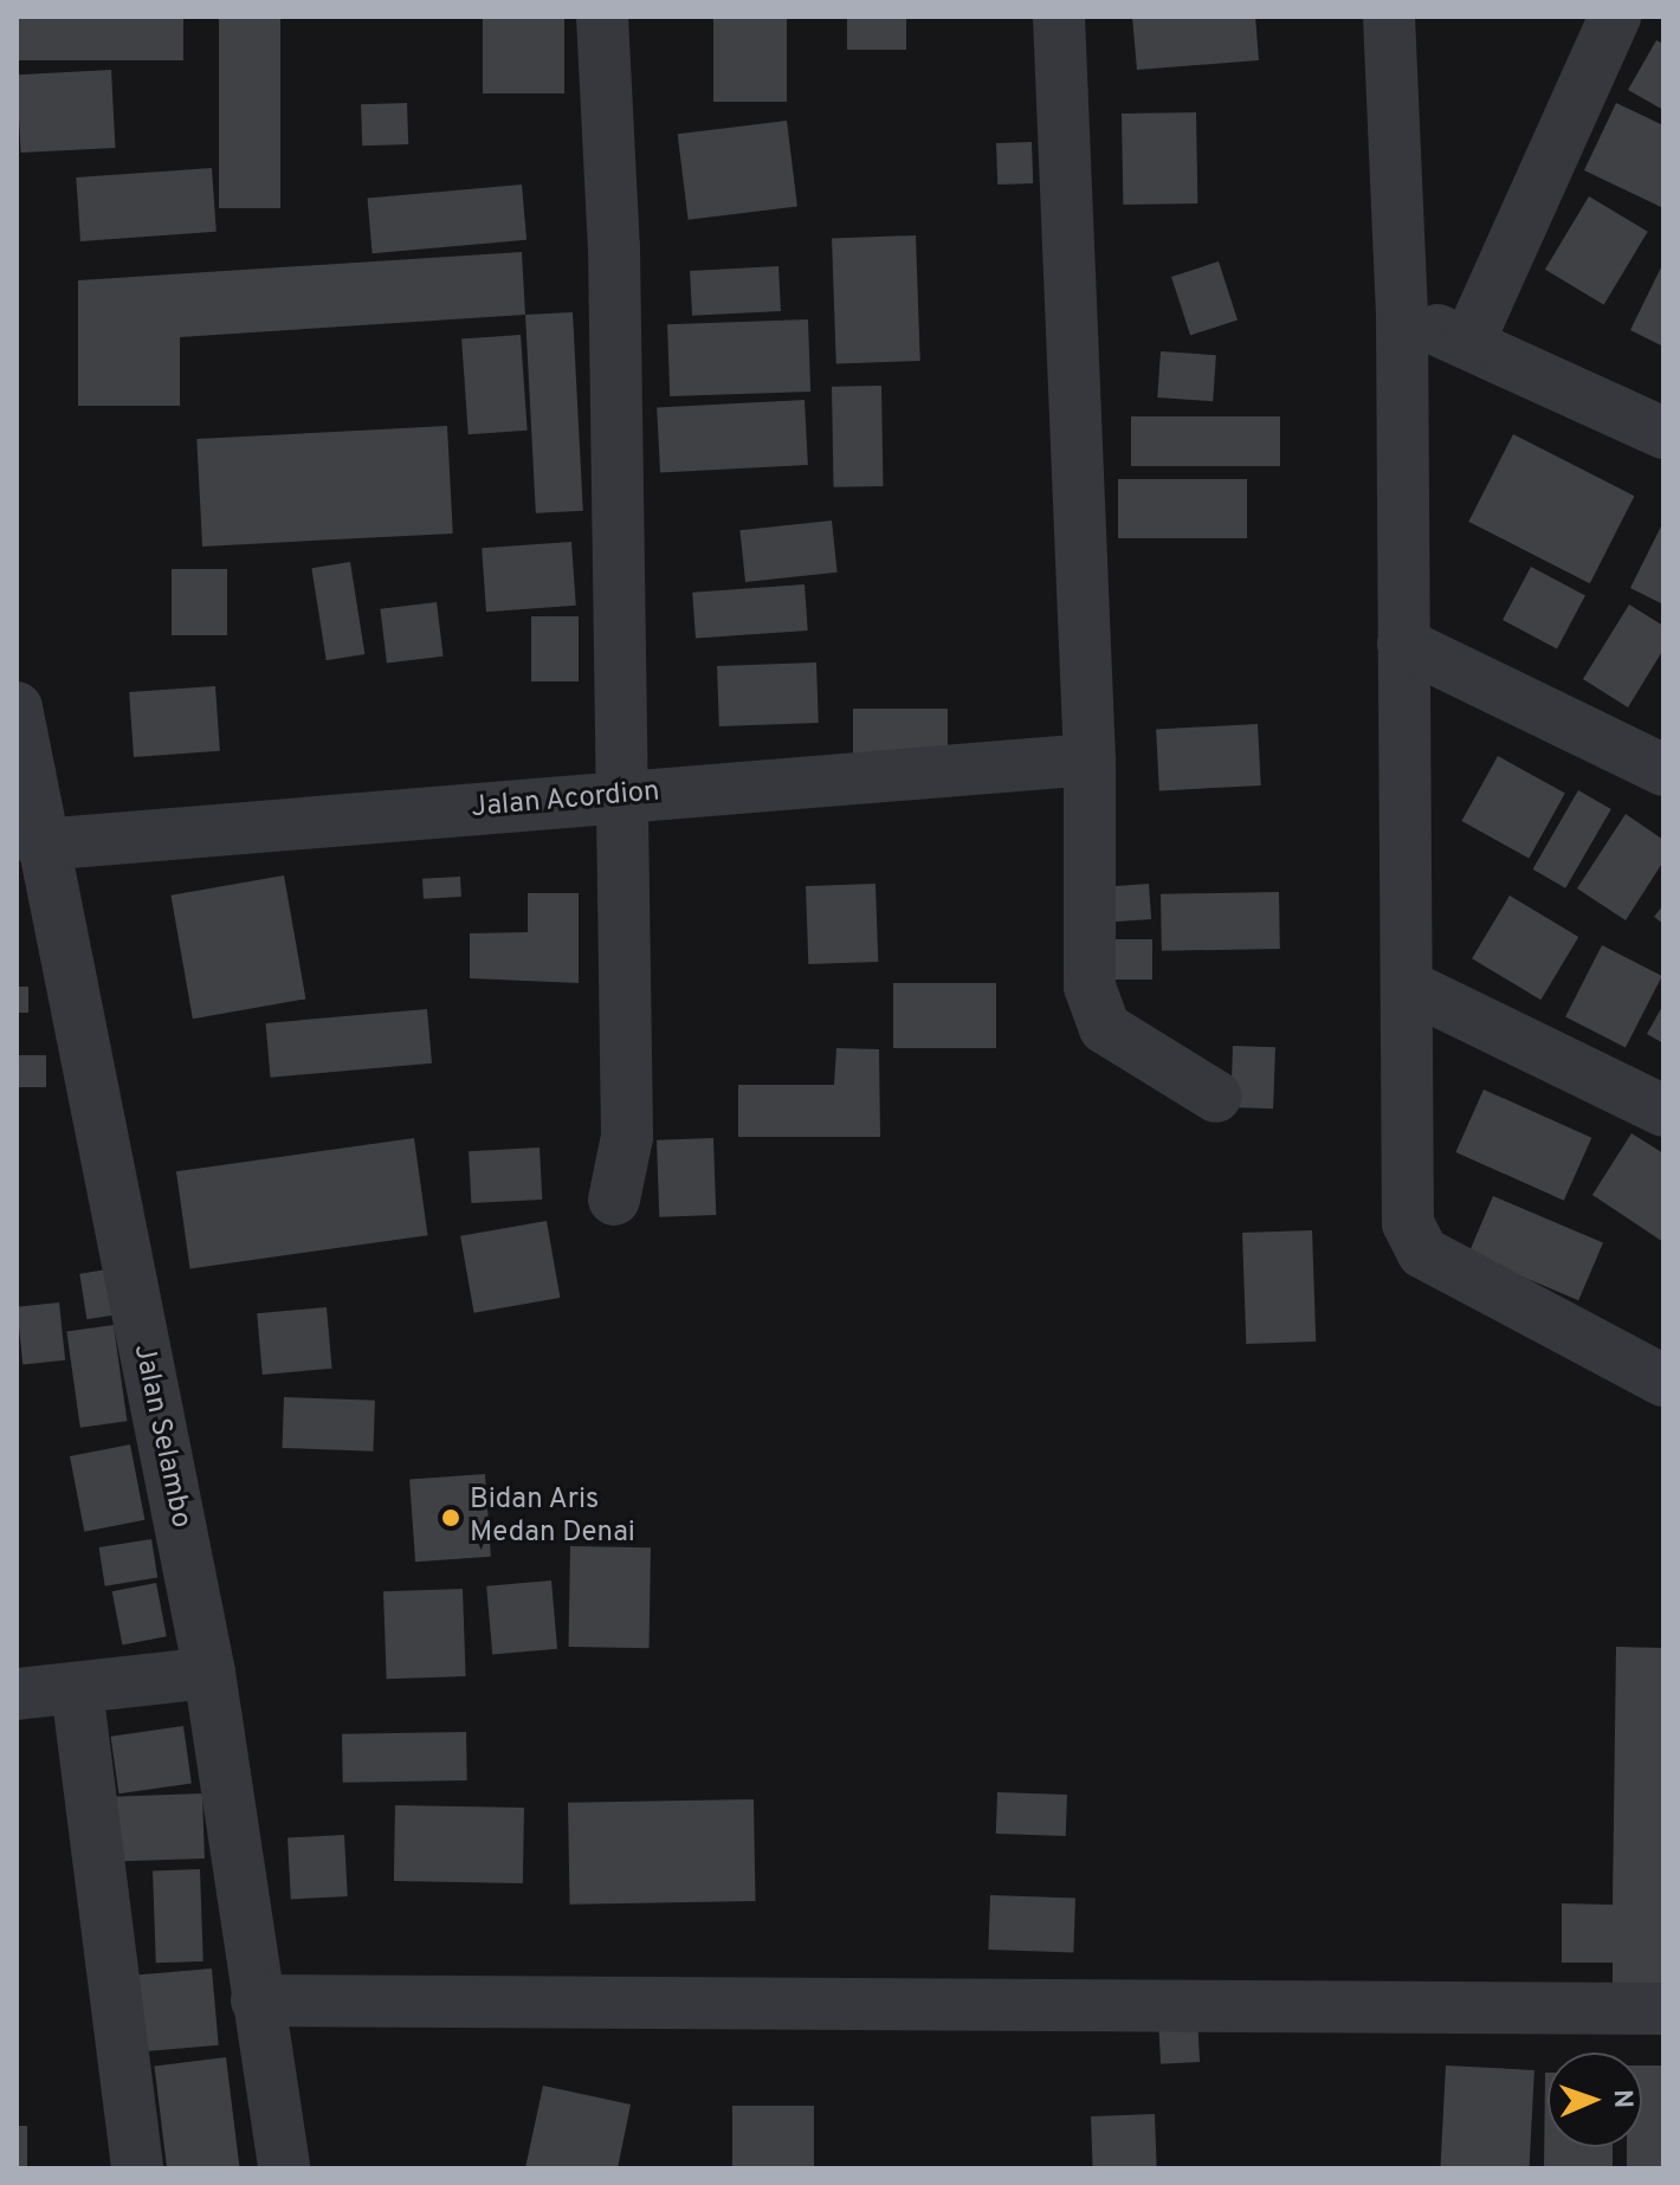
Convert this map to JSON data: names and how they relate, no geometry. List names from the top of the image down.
{
  "streets": {
    "street": ["Jalan Acordion", "Jalan Selambo"]
  },
  "crossings": [
    ["Jalan Acordion", "Jalan Selambo"]
  ],
  "places": ["Bidan Aris Medan Denai"],
  "north": "right"
}
